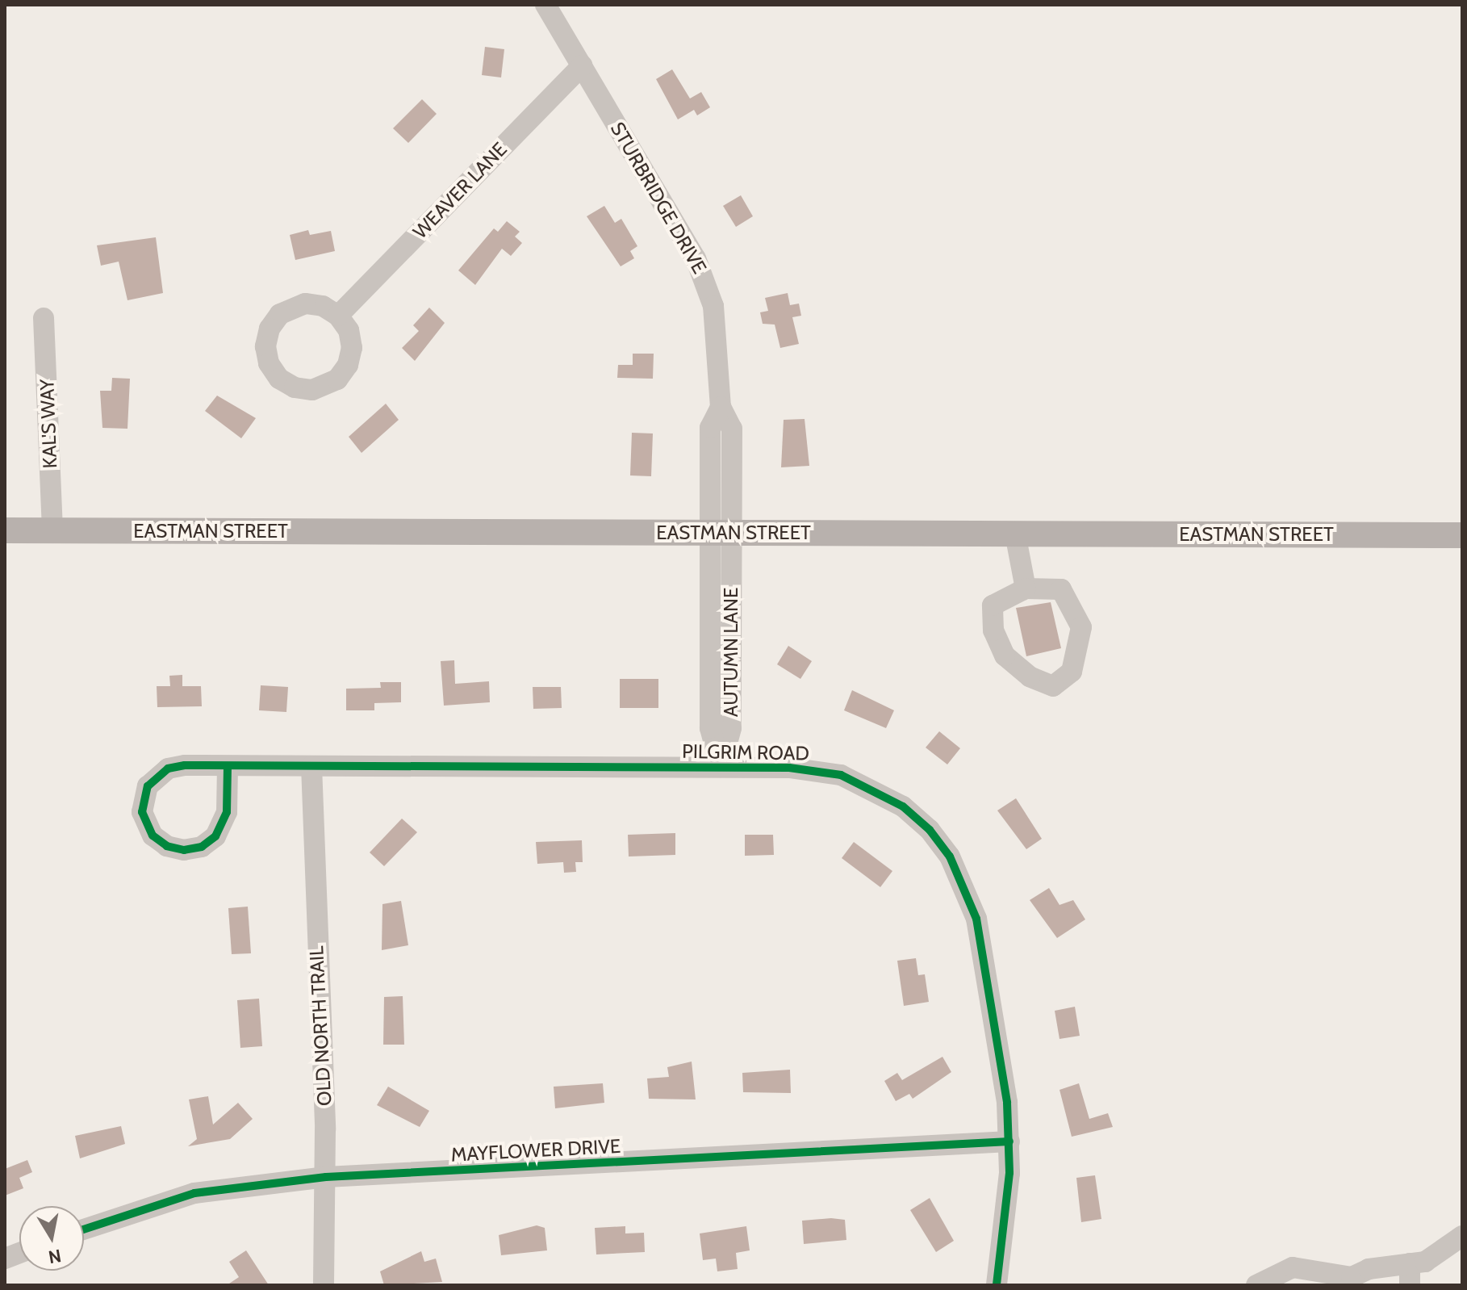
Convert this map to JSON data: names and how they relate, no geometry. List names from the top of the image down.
{
  "streets": {
    "main road": ["EASTMAN STREET"],
    "street": [
      "WEAVER LANE",
      "STURBRIDGE DRIVE",
      "KAL'S WAY",
      "AUTUMN LANE",
      "PILGRIM ROAD",
      "OLD NORTH TRAIL",
      "MAYFLOWER DRIVE"
    ]
  },
  "crossings": [
    ["WEAVER LANE", "STURBRIDGE DRIVE"],
    ["STURBRIDGE DRIVE", "EASTMAN STREET"],
    ["STURBRIDGE DRIVE", "AUTUMN LANE"],
    ["KAL'S WAY", "EASTMAN STREET"],
    ["EASTMAN STREET", "AUTUMN LANE"],
    ["AUTUMN LANE", "PILGRIM ROAD"],
    ["PILGRIM ROAD", "OLD NORTH TRAIL"],
    ["PILGRIM ROAD", "MAYFLOWER DRIVE"],
    ["OLD NORTH TRAIL", "MAYFLOWER DRIVE"]
  ],
  "north": "bottom"
}
